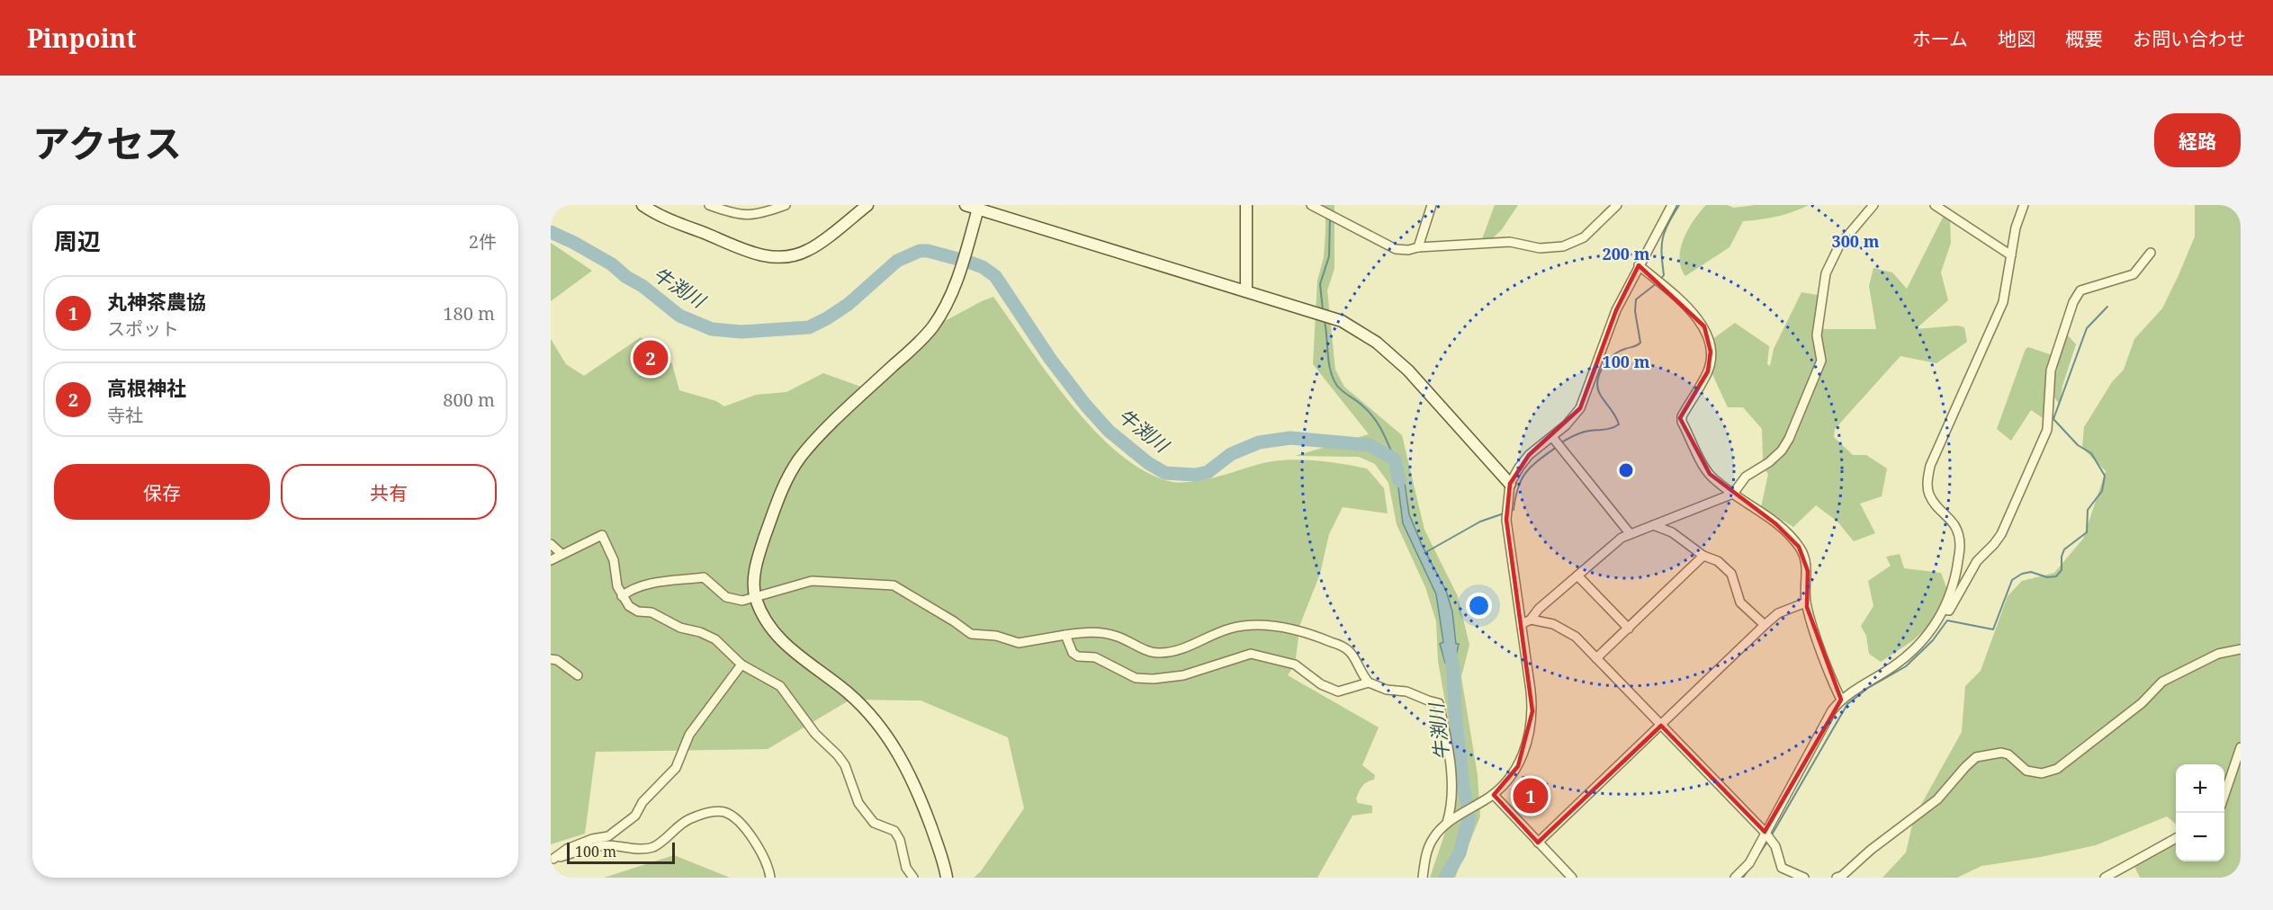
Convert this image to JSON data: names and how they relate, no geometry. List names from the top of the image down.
{
  "water": ["牛渕川"],
  "scale_bar": "100 m",
  "page": {
    "header": "Pinpoint",
    "nav": [
      "ホーム",
      "地図",
      "概要",
      "お問い合わせ"
    ],
    "title": "アクセス",
    "buttons": [
      "経路",
      ["保存", "共有"]
    ],
    "heading": ["周辺", "2件"],
    "list": [
      {
        "mark": "1",
        "name": "丸神茶農協",
        "note": "スポット",
        "value": "180 m"
      },
      {
        "mark": "2",
        "name": "高根神社",
        "note": "寺社",
        "value": "800 m"
      }
    ],
    "pins": ["2", "1"],
    "map_buttons": ["+", "−"],
    "scale": "100 m"
  },
  "rings": ["300 m", "200 m", "100 m"]
}
